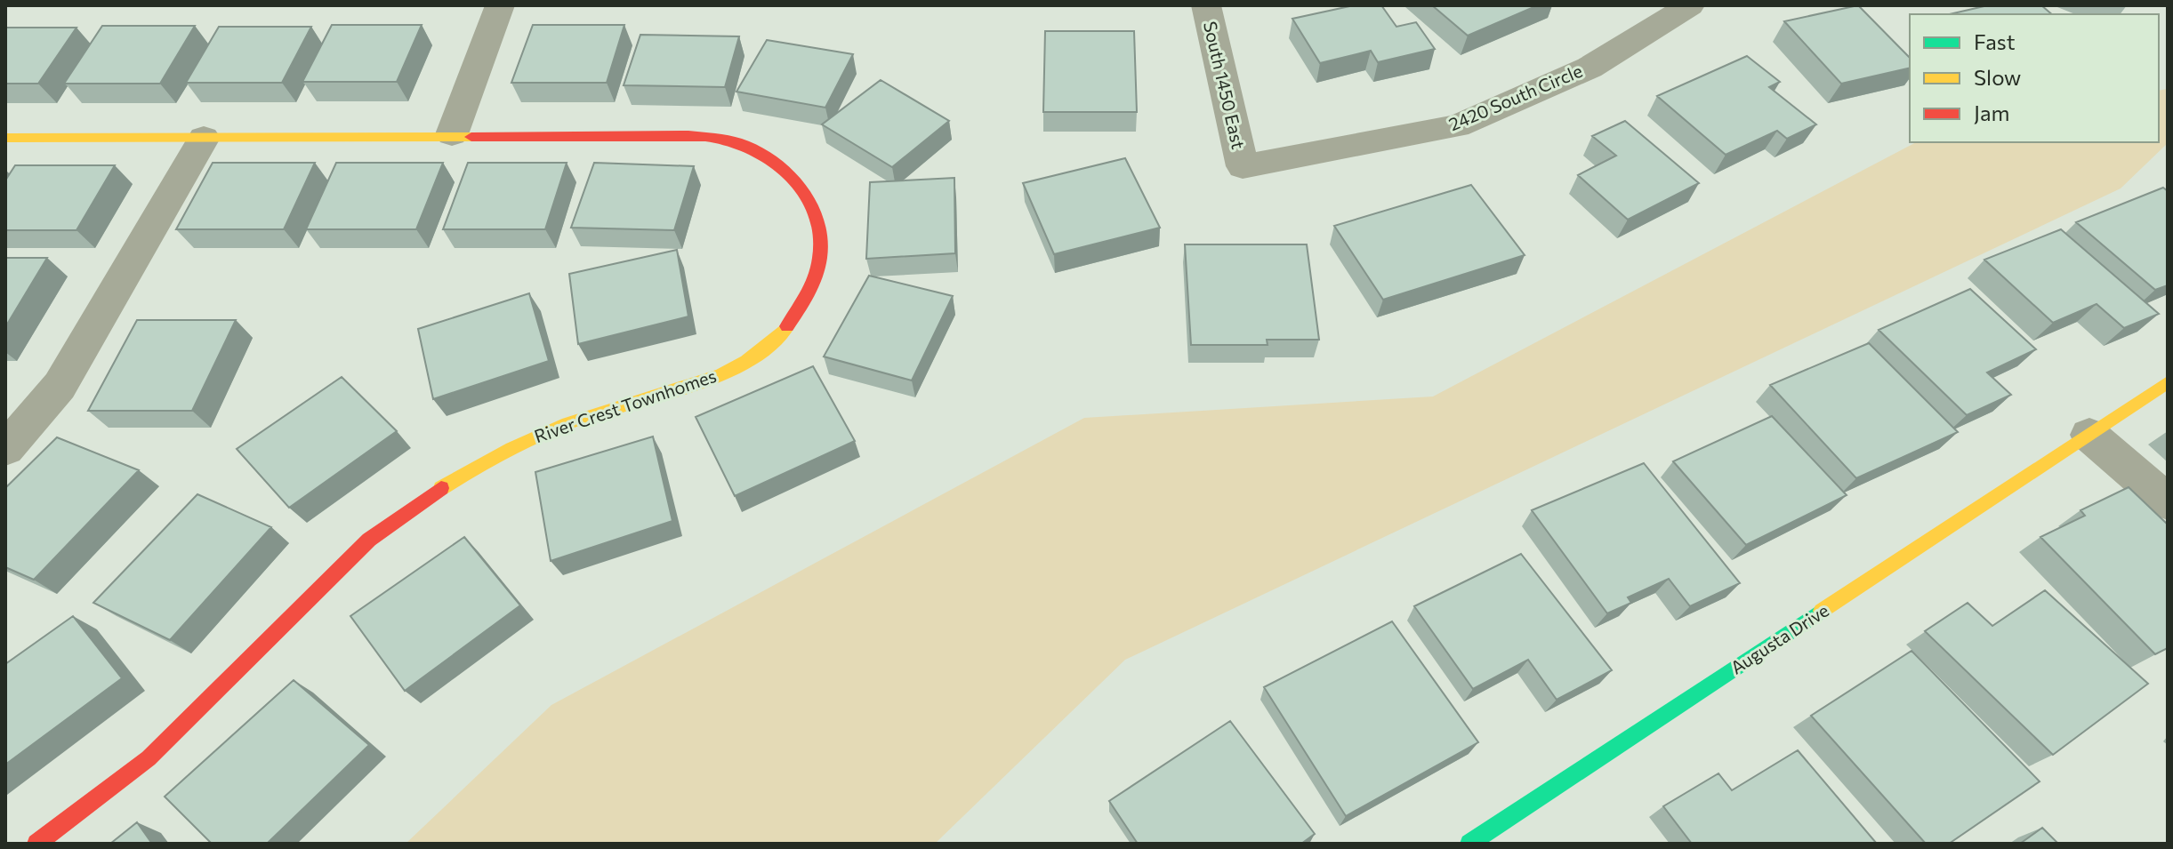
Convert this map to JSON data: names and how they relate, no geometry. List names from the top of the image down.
{
  "streets": {
    "street": [
      "South 1450 East",
      "2420 South Circle",
      "River Crest Townhomes",
      "Augusta Drive"
    ]
  },
  "crossings": [
    ["South 1450 East", "2420 South Circle"]
  ],
  "legend": ["Fast", "Slow", "Jam"]
}
